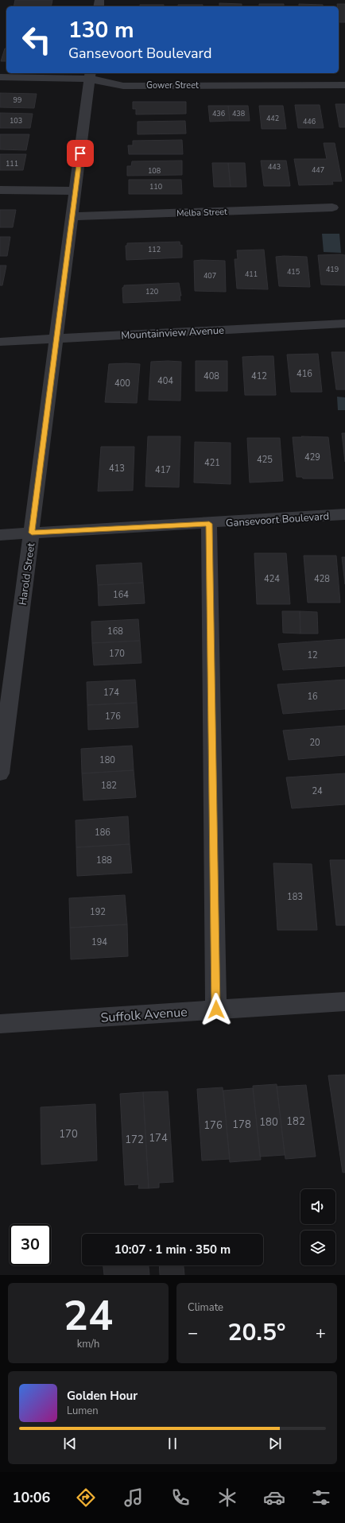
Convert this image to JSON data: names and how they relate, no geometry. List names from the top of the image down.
{
  "streets": {
    "street": [
      "Gower Street",
      "Melba Street",
      "Mountainview Avenue",
      "Gansevoort Boulevard",
      "Harold Street",
      "Suffolk Avenue"
    ]
  },
  "crossings": [
    ["Gower Street", "Harold Street"],
    ["Melba Street", "Harold Street"],
    ["Mountainview Avenue", "Harold Street"],
    ["Gansevoort Boulevard", "Harold Street"]
  ],
  "house_numbers": [
    "99",
    "436",
    "438",
    "442",
    "103",
    "446",
    "111",
    "443",
    "447",
    "108",
    "110",
    "112",
    "419",
    "415",
    "411",
    "407",
    "120",
    "416",
    "408",
    "412",
    "404",
    "400",
    "429",
    "425",
    "421",
    "413",
    "417",
    "424",
    "428",
    "164",
    "168",
    "170",
    "12",
    "174",
    "16",
    "176",
    "20",
    "180",
    "182",
    "24",
    "186",
    "188",
    "183",
    "192",
    "194",
    "182",
    "180",
    "178",
    "176",
    "170",
    "174",
    "172"
  ],
  "page": {
    "turn": ["130 m", "Gansevoort Boulevard"],
    "limit": "30",
    "trip": "10:07 · 1 min · 350 m",
    "tile": [
      ["24", "km/h"],
      "Climate"
    ],
    "heat": ["−", "20.5°", "+"],
    "song": ["Golden Hour", "Lumen"],
    "tabs": "10:06"
  }
}
